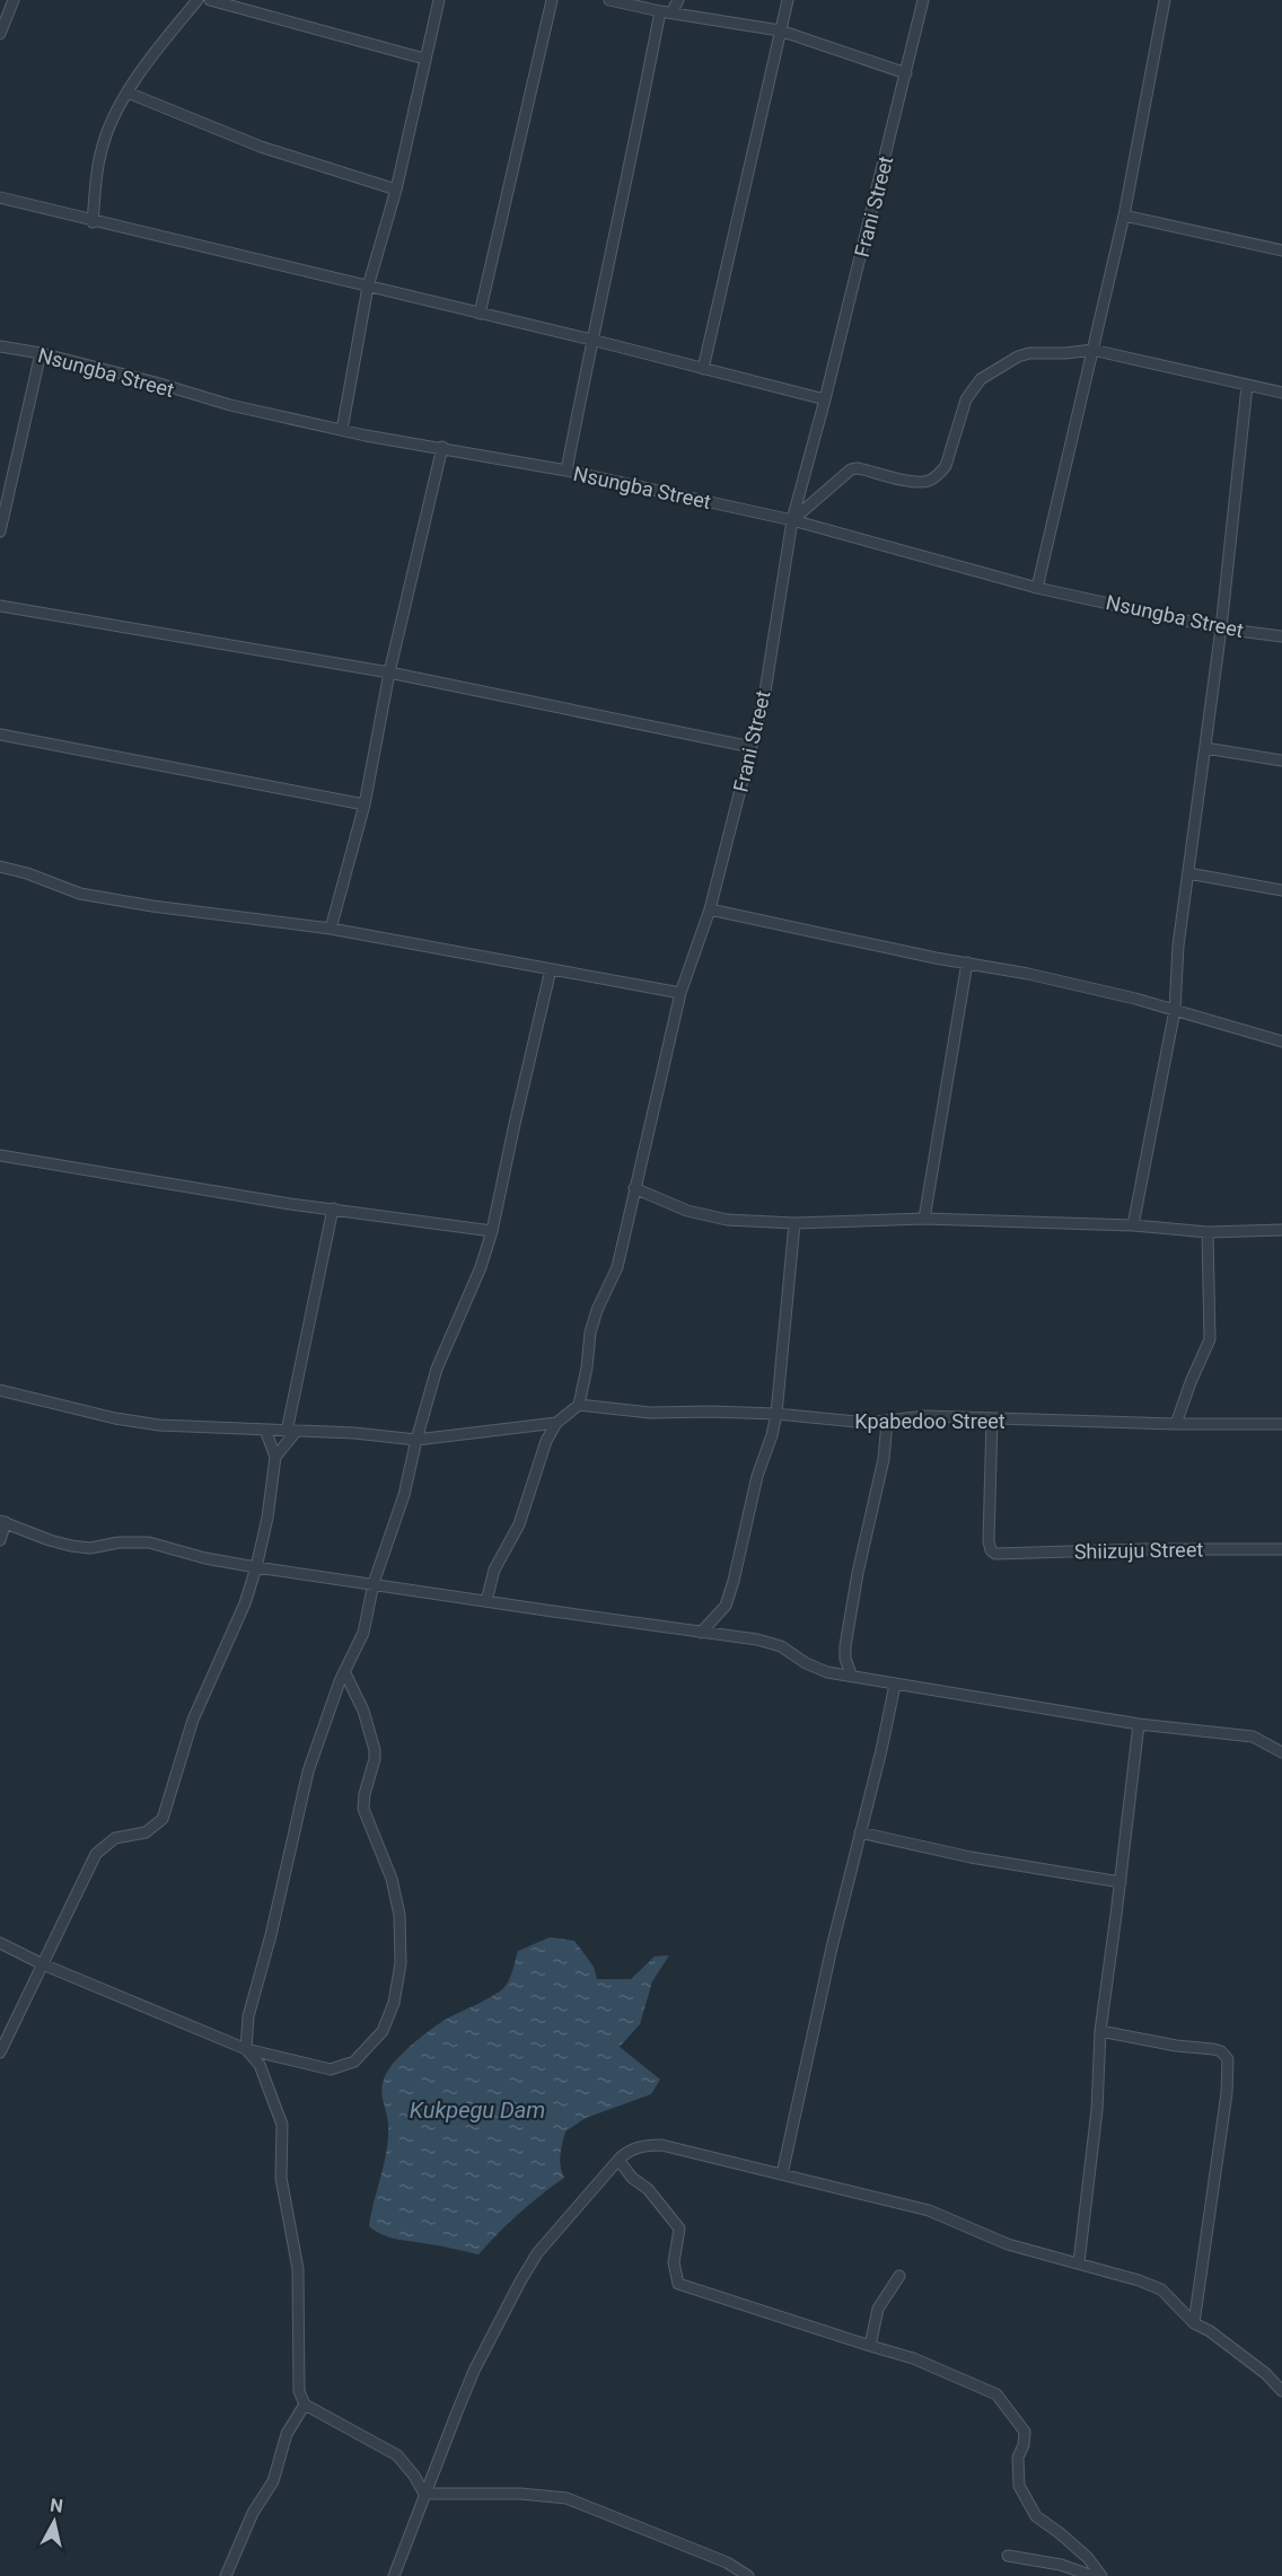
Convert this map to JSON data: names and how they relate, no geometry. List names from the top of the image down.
{
  "streets": {
    "street": [
      "Frani Street",
      "Nsungba Street",
      "Kpabedoo Street",
      "Shiizuju Street"
    ]
  },
  "crossings": [
    ["Frani Street", "Nsungba Street"],
    ["Frani Street", "Kpabedoo Street"],
    ["Kpabedoo Street", "Shiizuju Street"]
  ],
  "water": ["Kukpegu Dam"],
  "north": "top"
}
